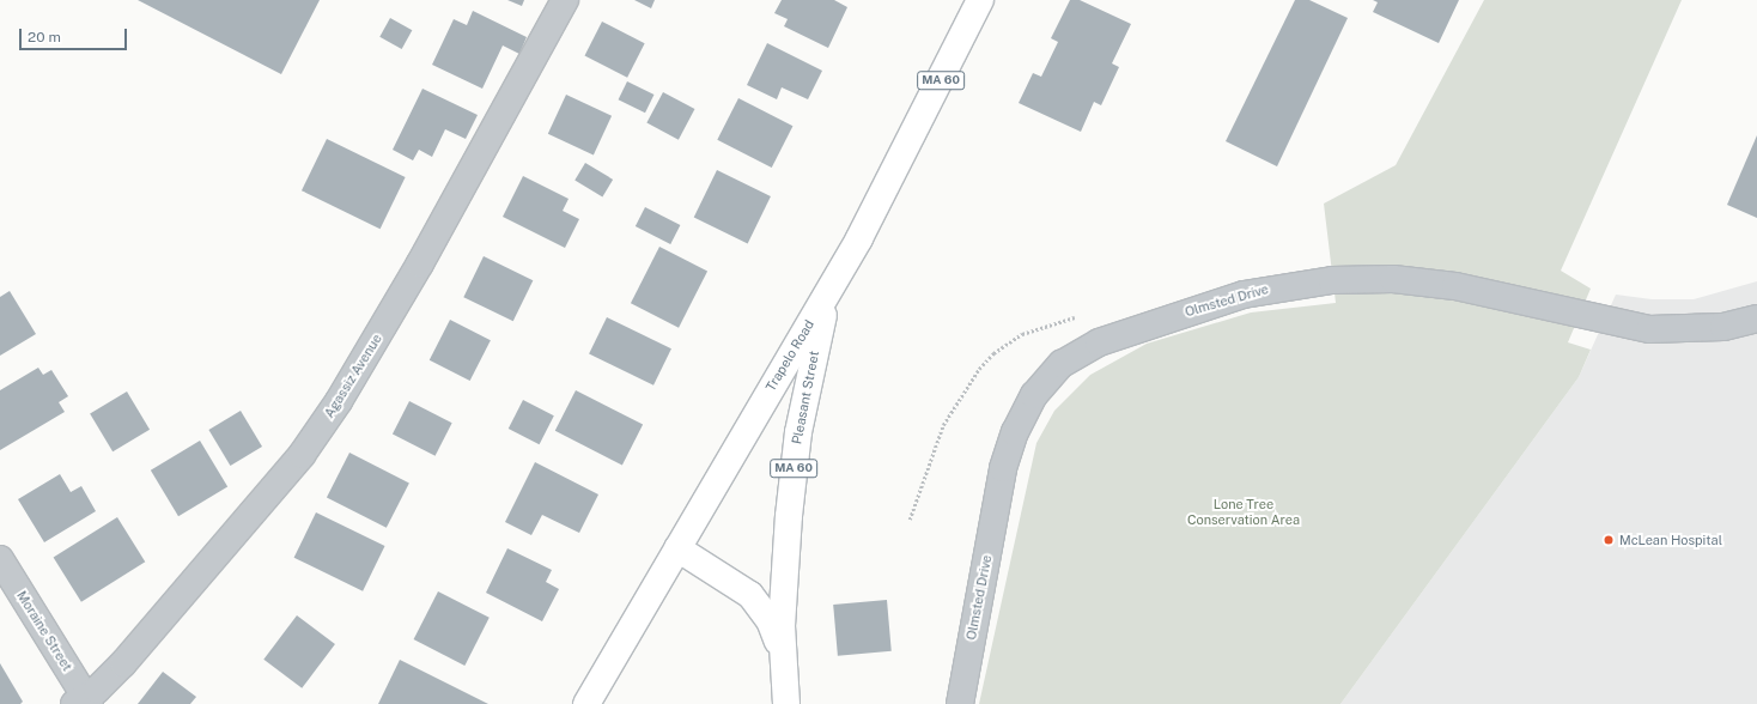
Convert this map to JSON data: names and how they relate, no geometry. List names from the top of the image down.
{
  "streets": {
    "main road": ["MA 60", "Trapelo Road", "Pleasant Street"],
    "street": ["Olmsted Drive", "Agassiz Avenue", "Moraine Street"]
  },
  "crossings": [
    ["Trapelo Road", "Pleasant Street"],
    ["Agassiz Avenue", "Moraine Street"]
  ],
  "parks": ["Lone Tree Conservation Area"],
  "places": ["McLean Hospital"],
  "scale_bar": "20 m"
}
